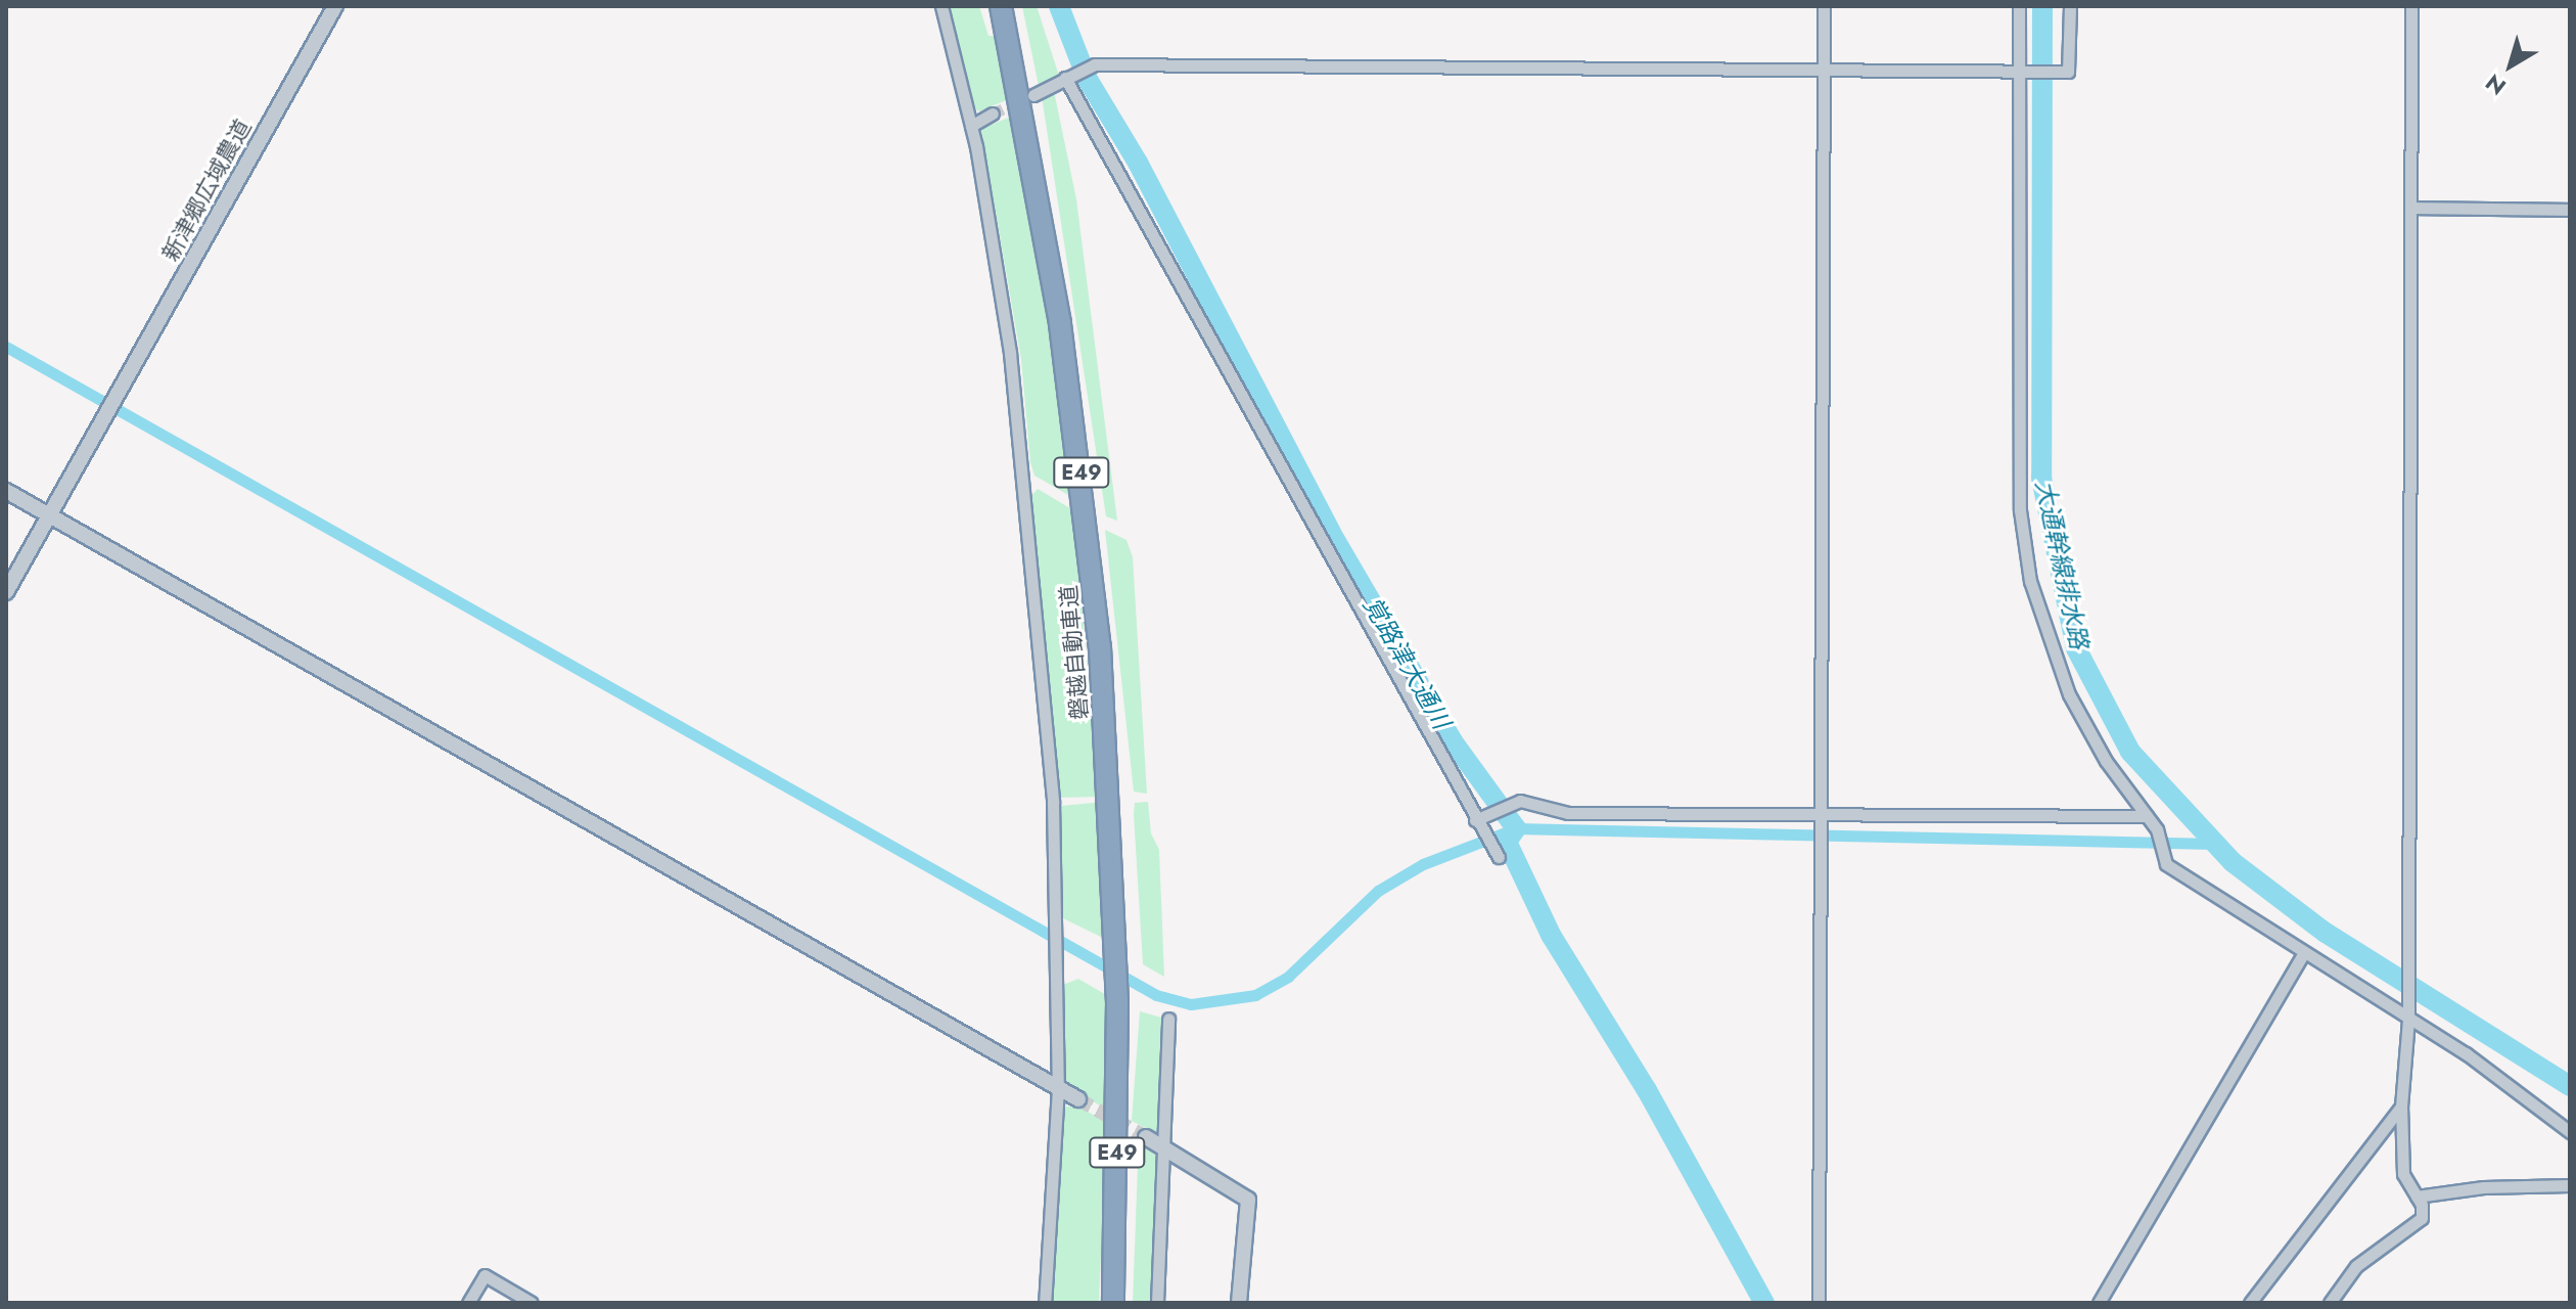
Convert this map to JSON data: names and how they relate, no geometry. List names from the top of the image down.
{
  "streets": {
    "highway": ["E49", "磐越自動車道"],
    "street": ["新津郷広域農道"]
  },
  "water": ["大通幹線排水路", "覚路津大通川"],
  "north": "bottom left"
}
